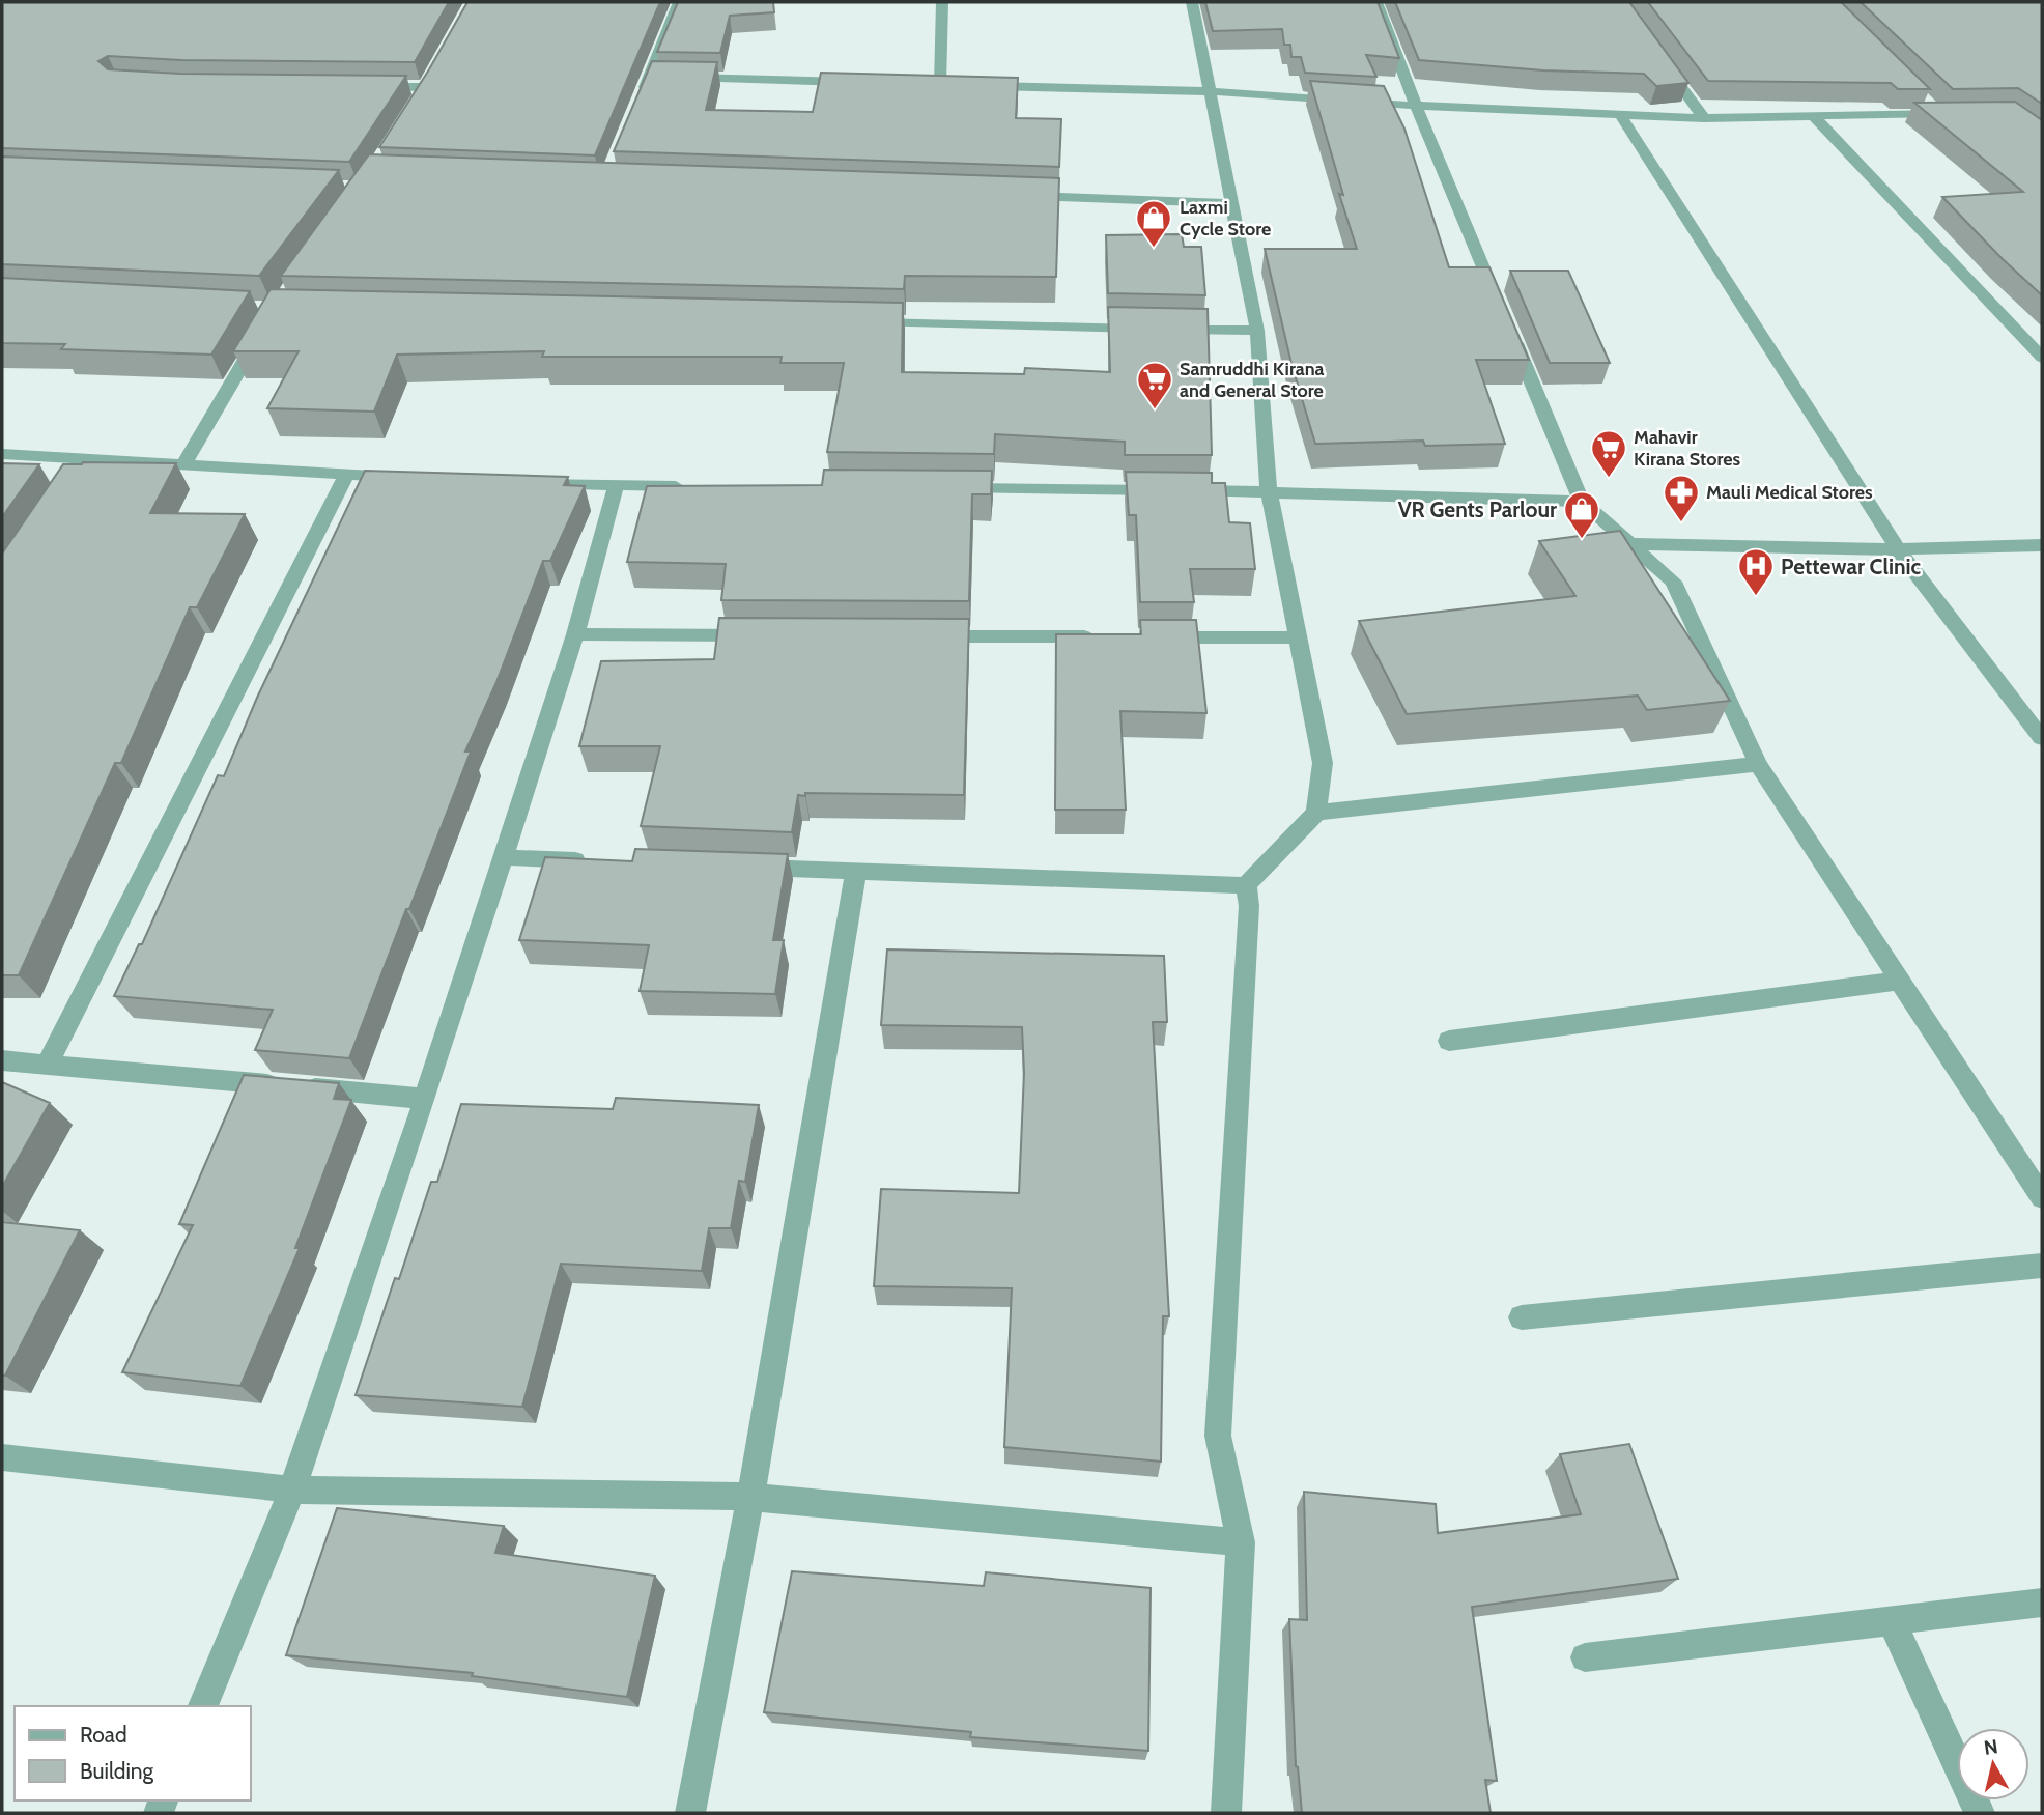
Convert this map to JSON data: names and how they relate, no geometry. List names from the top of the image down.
{
  "places": {
    "shop": ["Laxmi Cycle Store", "VR Gents Parlour"],
    "supermarket": ["Samruddhi Kirana and General Store", "Mahavir Kirana Stores"],
    "pharmacy": ["Mauli Medical Stores"],
    "hospital": ["Pettewar Clinic"]
  },
  "legend": ["Road", "Building"],
  "north": "top"
}
